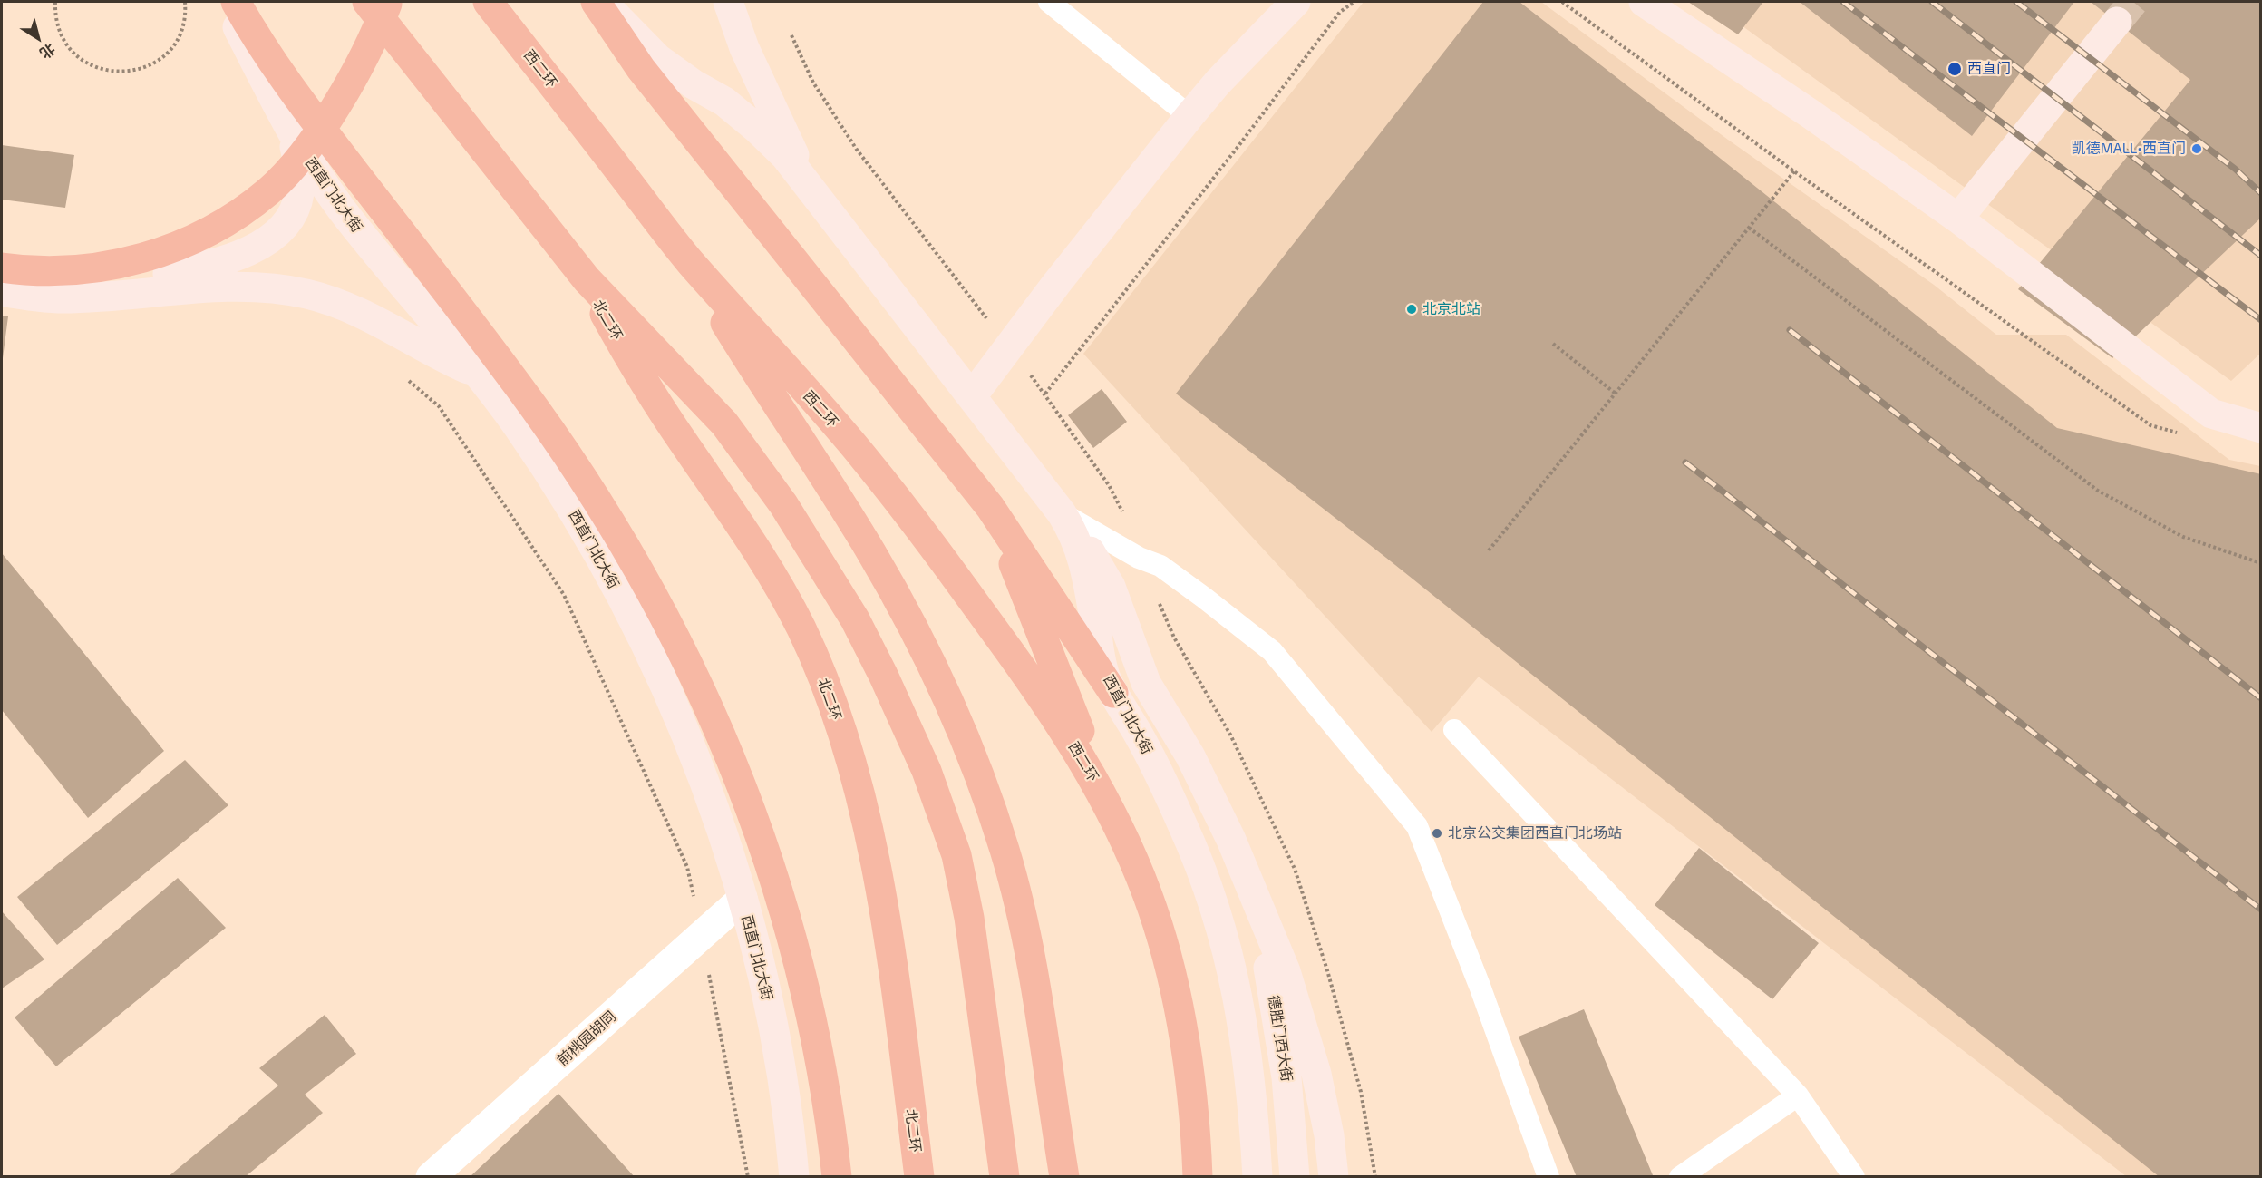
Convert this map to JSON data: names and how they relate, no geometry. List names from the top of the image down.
{
  "streets": {
    "highway": ["西二环", "北二环"],
    "street": ["西直门北大街", "前桃园胡同", "德胜门西大街"]
  },
  "crossings": [
    ["西直门北大街", "前桃园胡同"]
  ],
  "places": [
    "西直门",
    "凯德MALL•西直门",
    "北京北站",
    "北京公交集团西直门北场站"
  ],
  "north": "bottom right"
}
